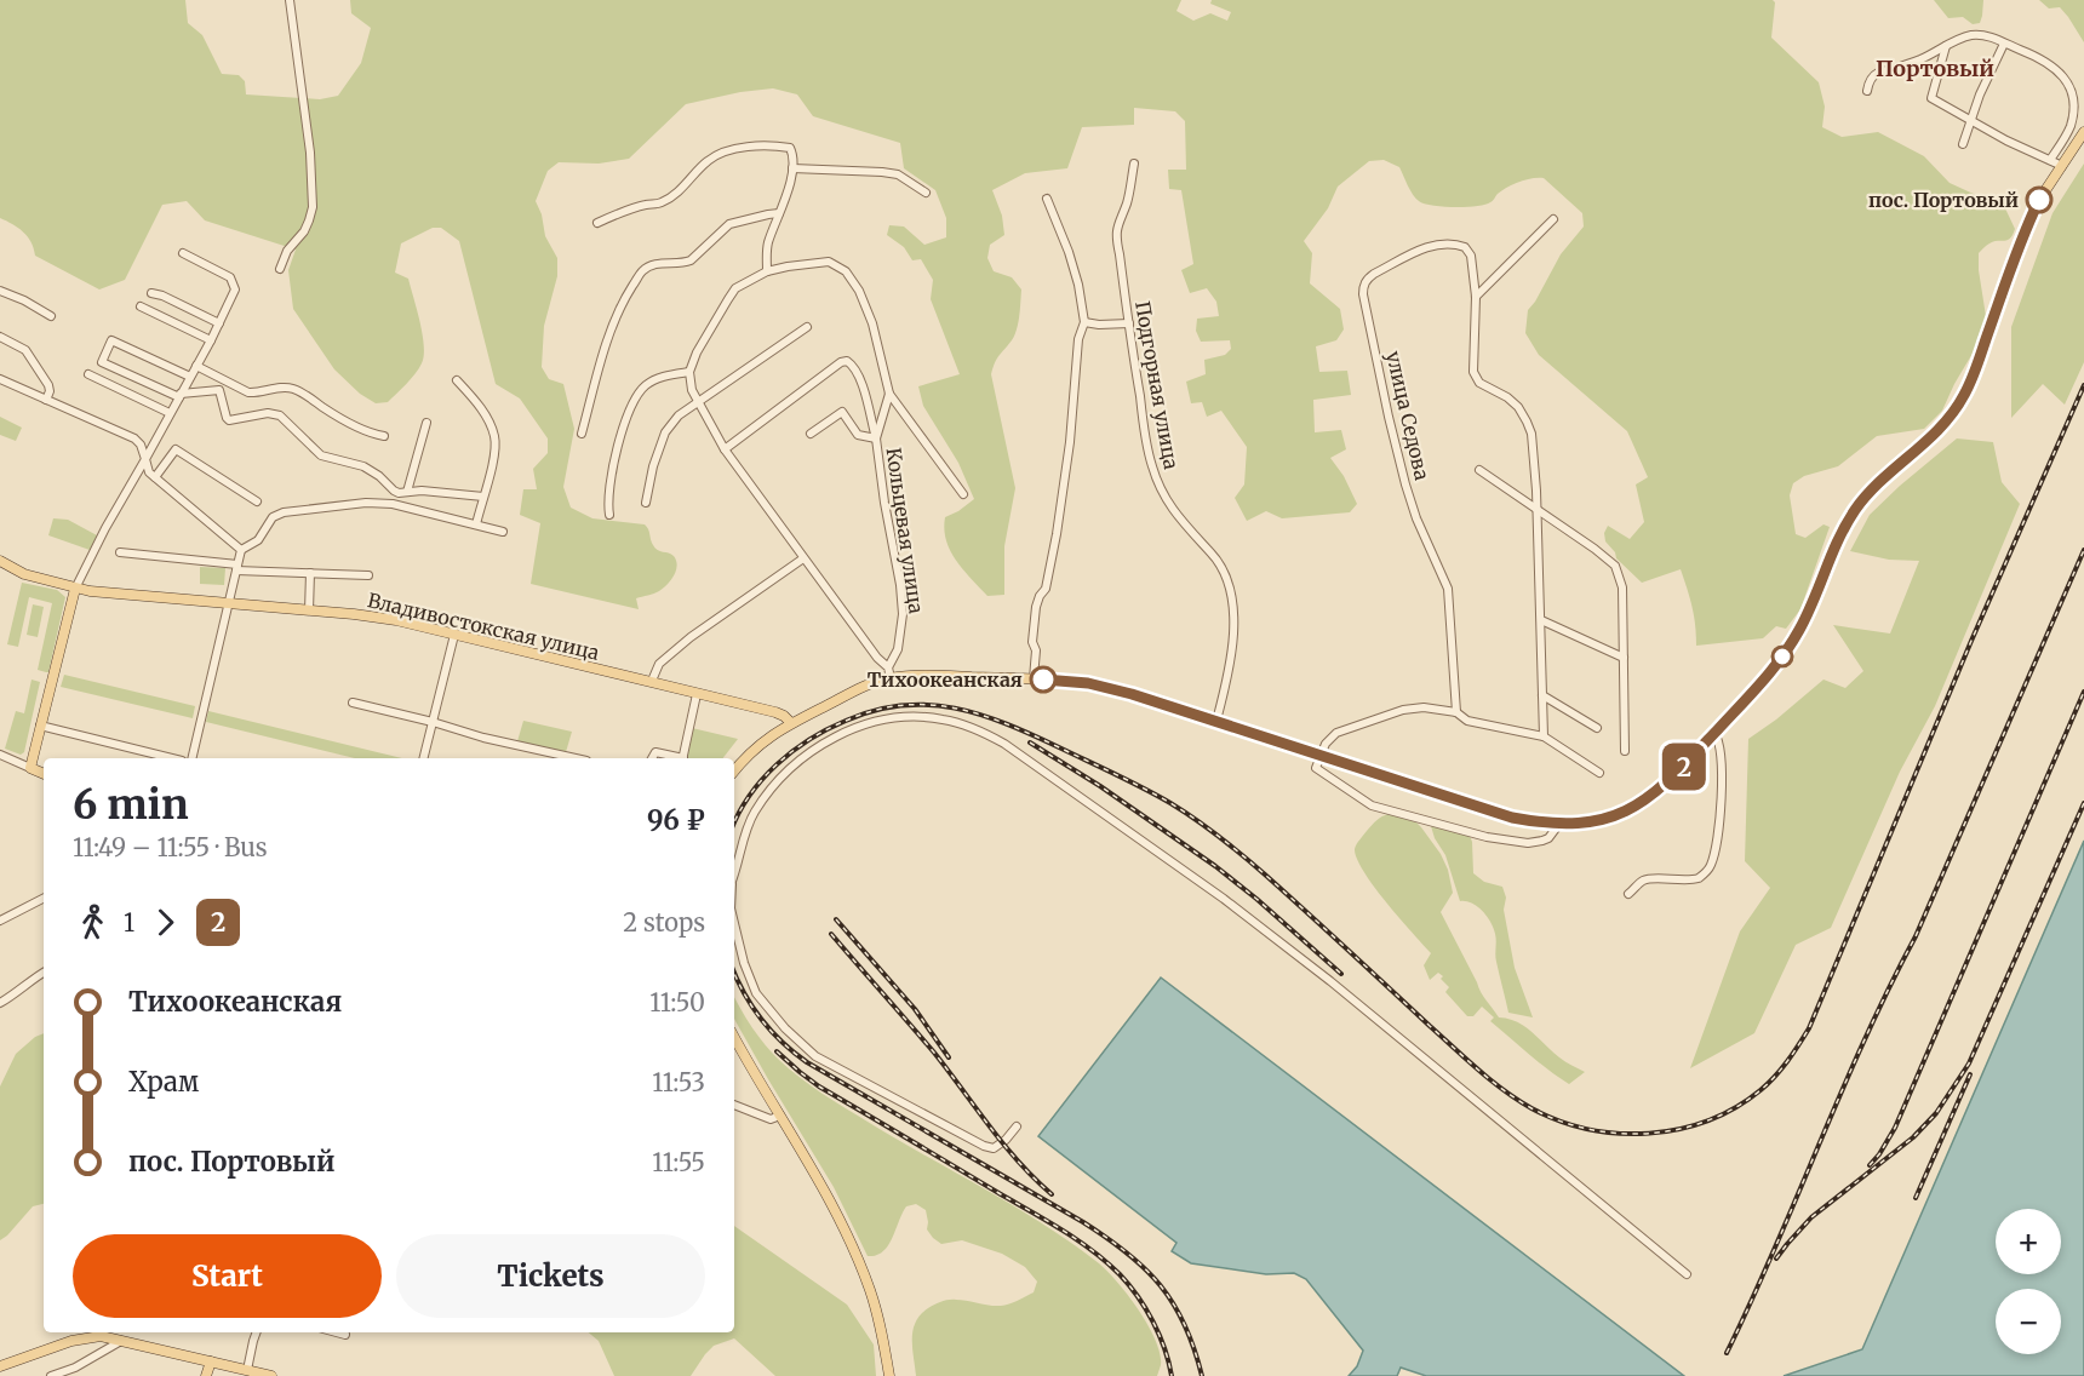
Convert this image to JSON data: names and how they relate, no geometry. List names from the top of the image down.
{
  "streets": {
    "main road": ["Владивостокская улица"],
    "street": ["Подгорная улица", "улица Седова", "Кольцевая улица"]
  },
  "districts": ["Портовый"],
  "places": ["пос. Портовый", "Тихоокеанская"],
  "lines": ["bus line 2"],
  "page": {
    "on_map": "2",
    "heading": ["6 min", "11:49 – 11:55 · Bus", "96 ₽"],
    "legs": ["1", "2", "2 stops"],
    "list": [
      {
        "name": "Тихоокеанская",
        "value": "11:50"
      },
      {
        "name": "Храм",
        "value": "11:53"
      },
      {
        "name": "пос. Портовый",
        "value": "11:55"
      }
    ],
    "map_buttons": ["+", "−"],
    "buttons": ["Start", "Tickets"]
  }
}
